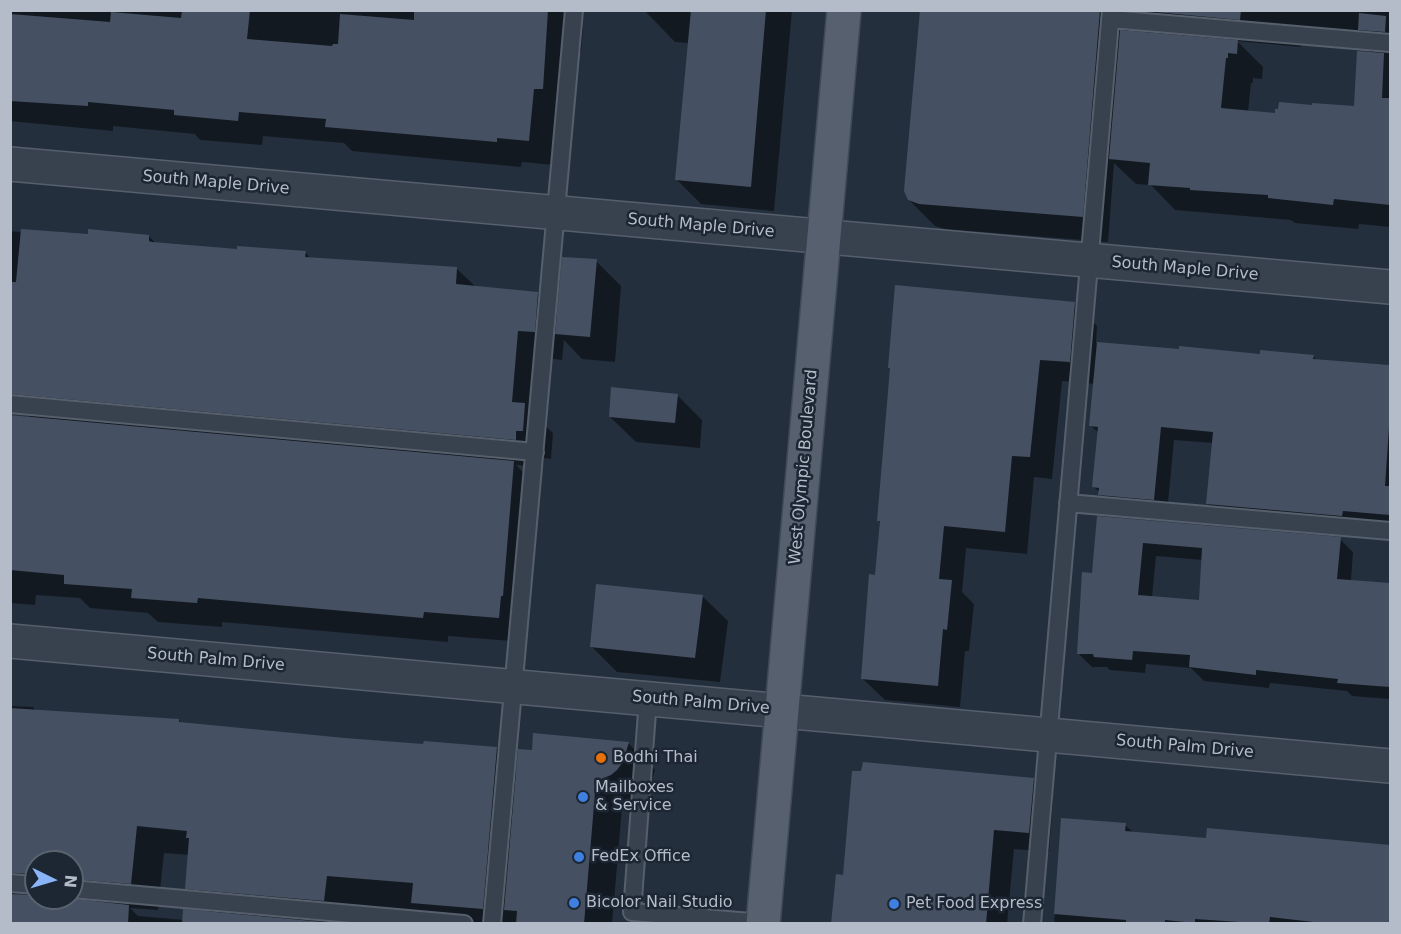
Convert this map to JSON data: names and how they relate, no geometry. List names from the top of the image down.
{
  "streets": {
    "main road": ["West Olympic Boulevard"],
    "street": ["South Maple Drive", "South Palm Drive"]
  },
  "crossings": [
    ["South Maple Drive", "West Olympic Boulevard"],
    ["West Olympic Boulevard", "South Palm Drive"]
  ],
  "places": [
    "Bodhi Thai",
    "Mailboxes & Service",
    "FedEx Office",
    "Bicolor Nail Studio",
    "Pet Food Express"
  ],
  "north": "right"
}
